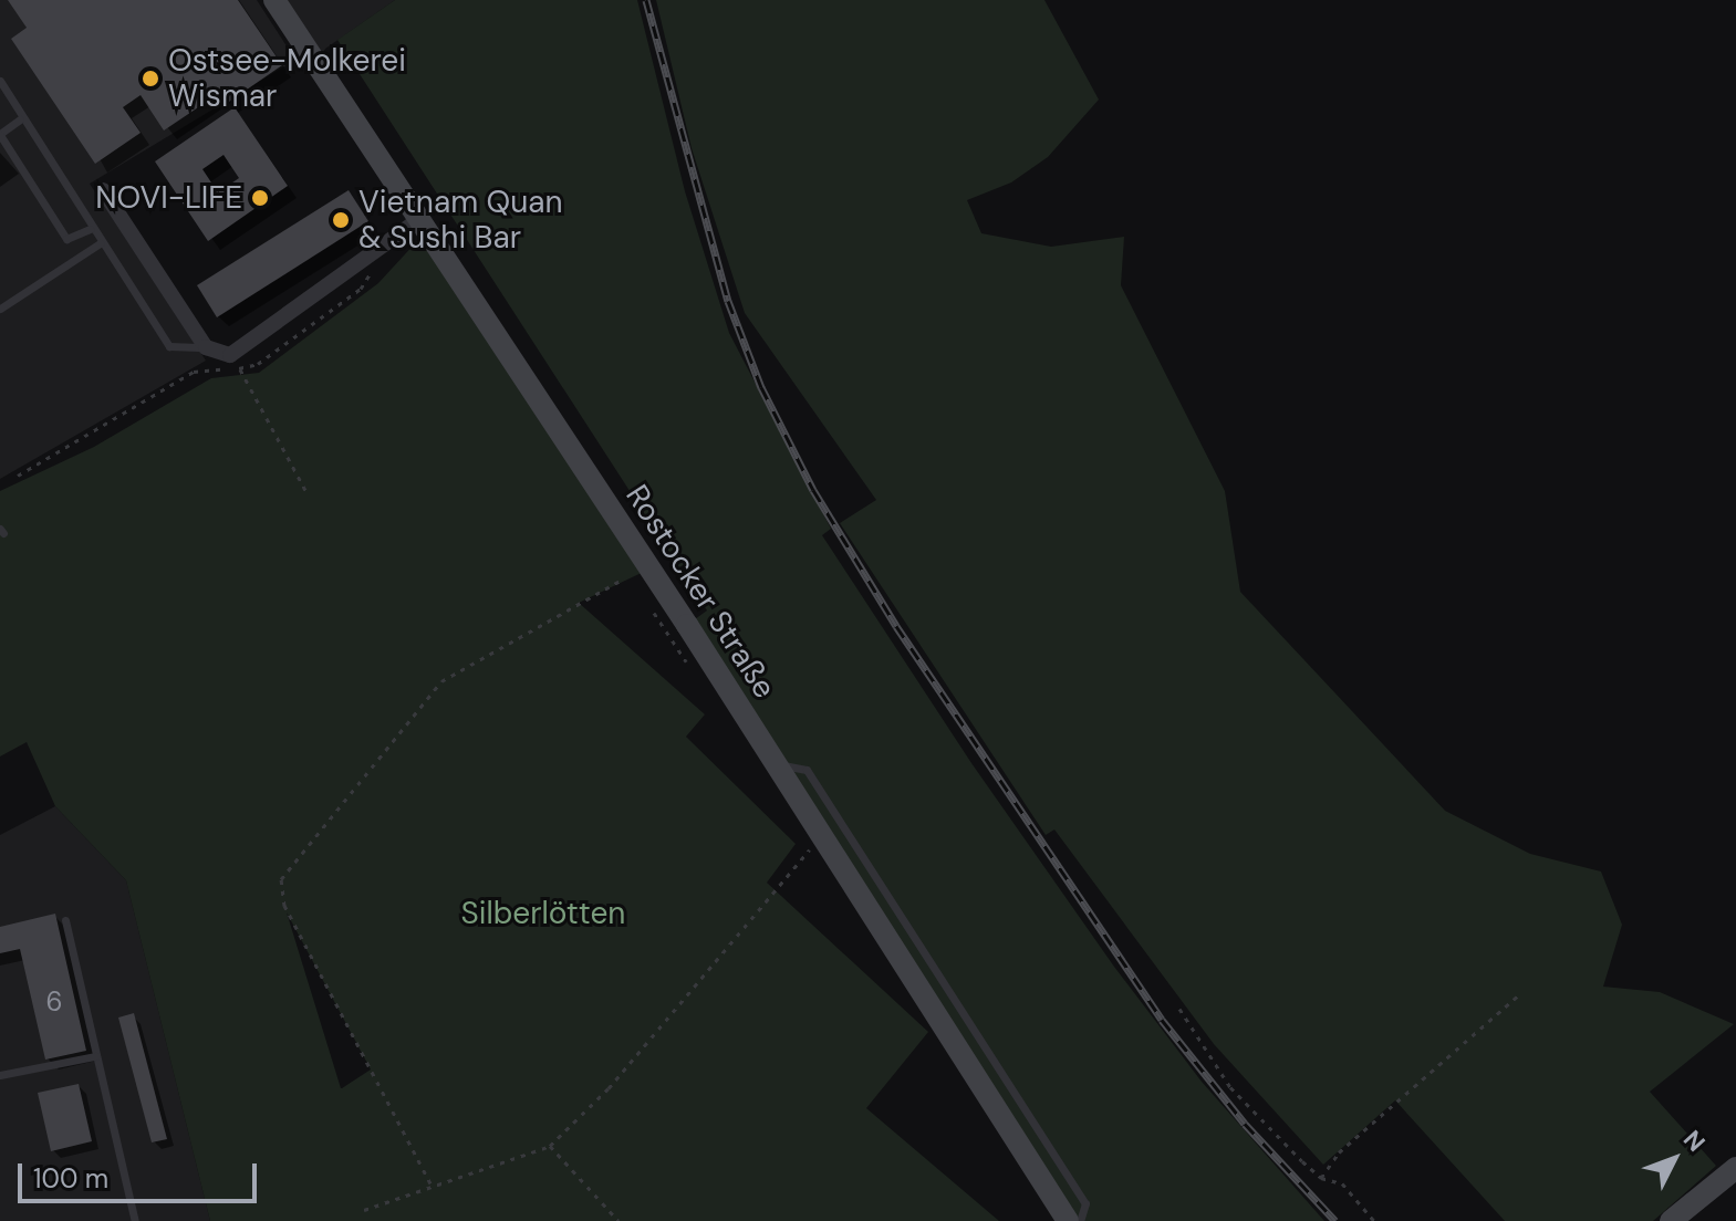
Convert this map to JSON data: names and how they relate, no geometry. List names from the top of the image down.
{
  "streets": {
    "street": ["Rostocker Straße"]
  },
  "parks": ["Silberlötten"],
  "places": ["Ostsee-Molkerei Wismar", "NOVI-LIFE", "Vietnam Quan & Sushi Bar"],
  "house_numbers": ["6"],
  "scale_bar": "100 m",
  "north": "top right"
}
